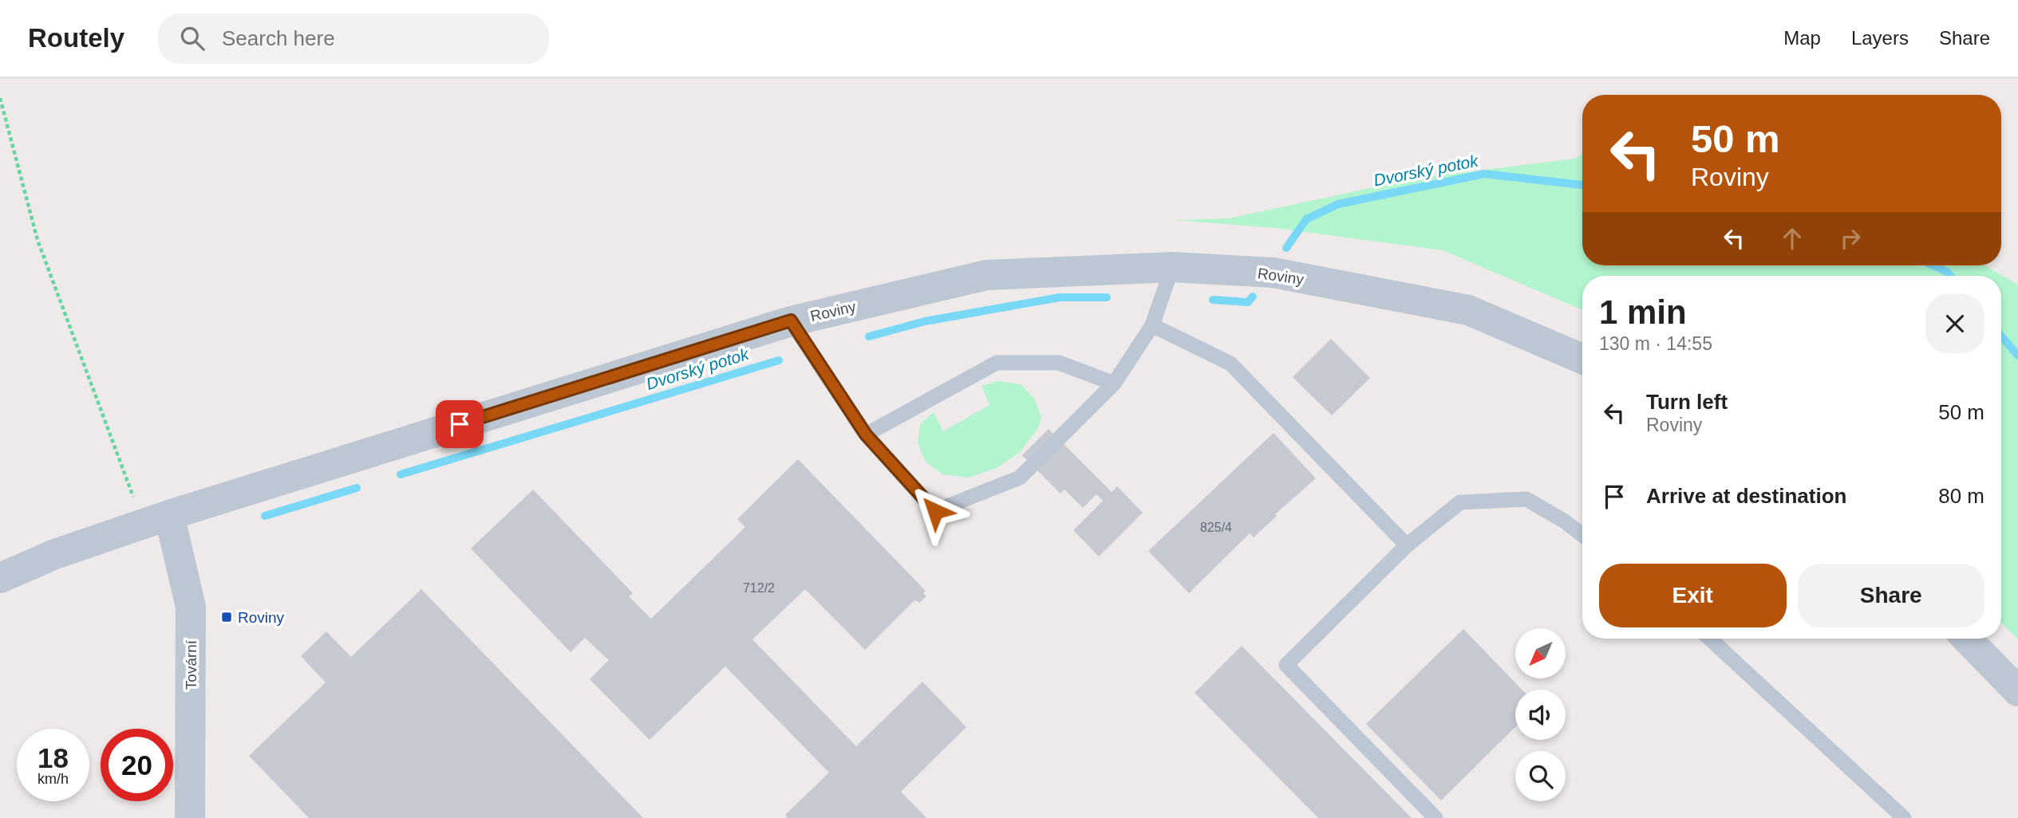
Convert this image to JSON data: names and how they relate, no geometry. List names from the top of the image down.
{
  "streets": {
    "street": ["Roviny", "Tovární"]
  },
  "crossings": [
    ["Roviny", "Tovární"]
  ],
  "water": ["Dvorský potok"],
  "places": {
    "transit": ["Roviny"]
  },
  "house_numbers": ["825/4", "712/2"],
  "north": "bottom left",
  "page": {
    "header": "Routely",
    "search": "Search here",
    "nav": ["Map", "Layers", "Share"],
    "turn": ["50 m", "Roviny"],
    "heading": ["1 min", "130 m · 14:55"],
    "list": [
      {
        "name": "Turn left",
        "note": "Roviny",
        "value": "50 m"
      },
      {
        "name": "Arrive at destination",
        "value": "80 m"
      }
    ],
    "buttons": ["Exit", "Share"],
    "speed": "18 km/h",
    "limit": "20"
  }
}
